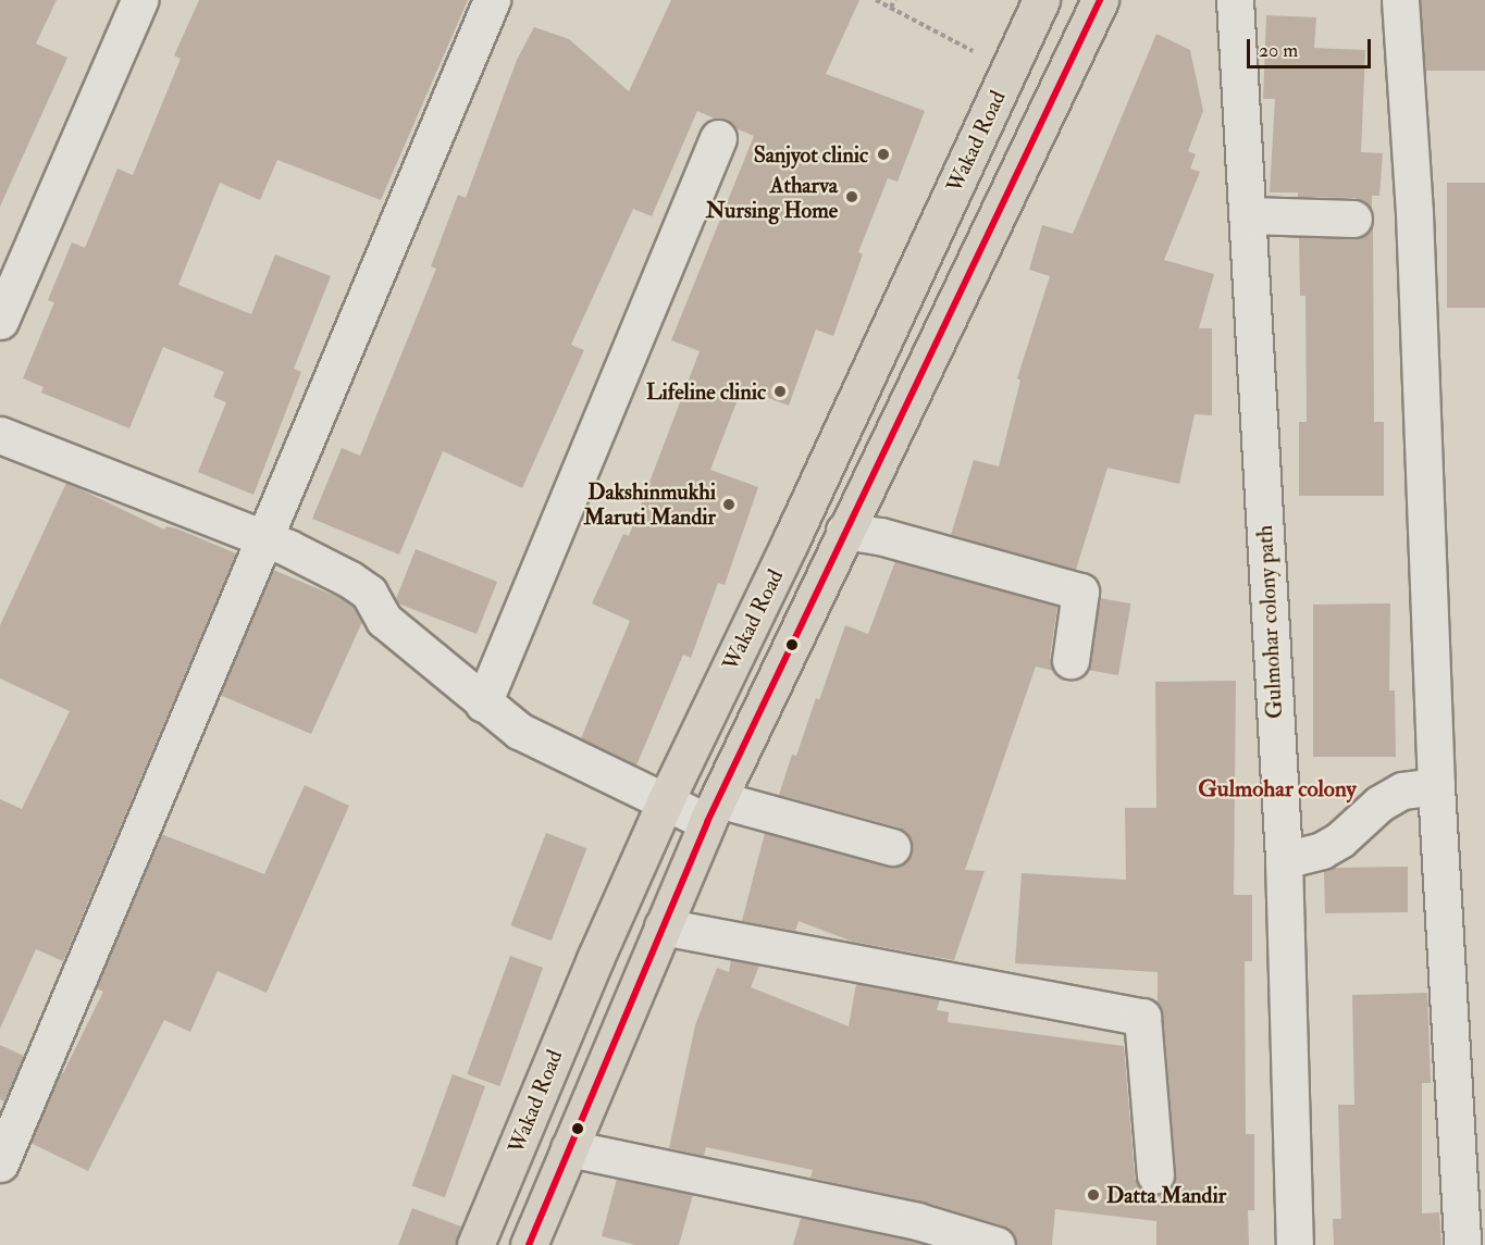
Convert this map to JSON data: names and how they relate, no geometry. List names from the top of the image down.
{
  "streets": {
    "main road": ["Wakad Road"],
    "street": ["Gulmohar colony path"]
  },
  "districts": ["Gulmohar colony"],
  "places": [
    "Sanjyot clinic",
    "Atharva Nursing Home",
    "Lifeline clinic",
    "Dakshinmukhi Maruti Mandir",
    "Datta Mandir"
  ],
  "scale_bar": "20 m"
}
